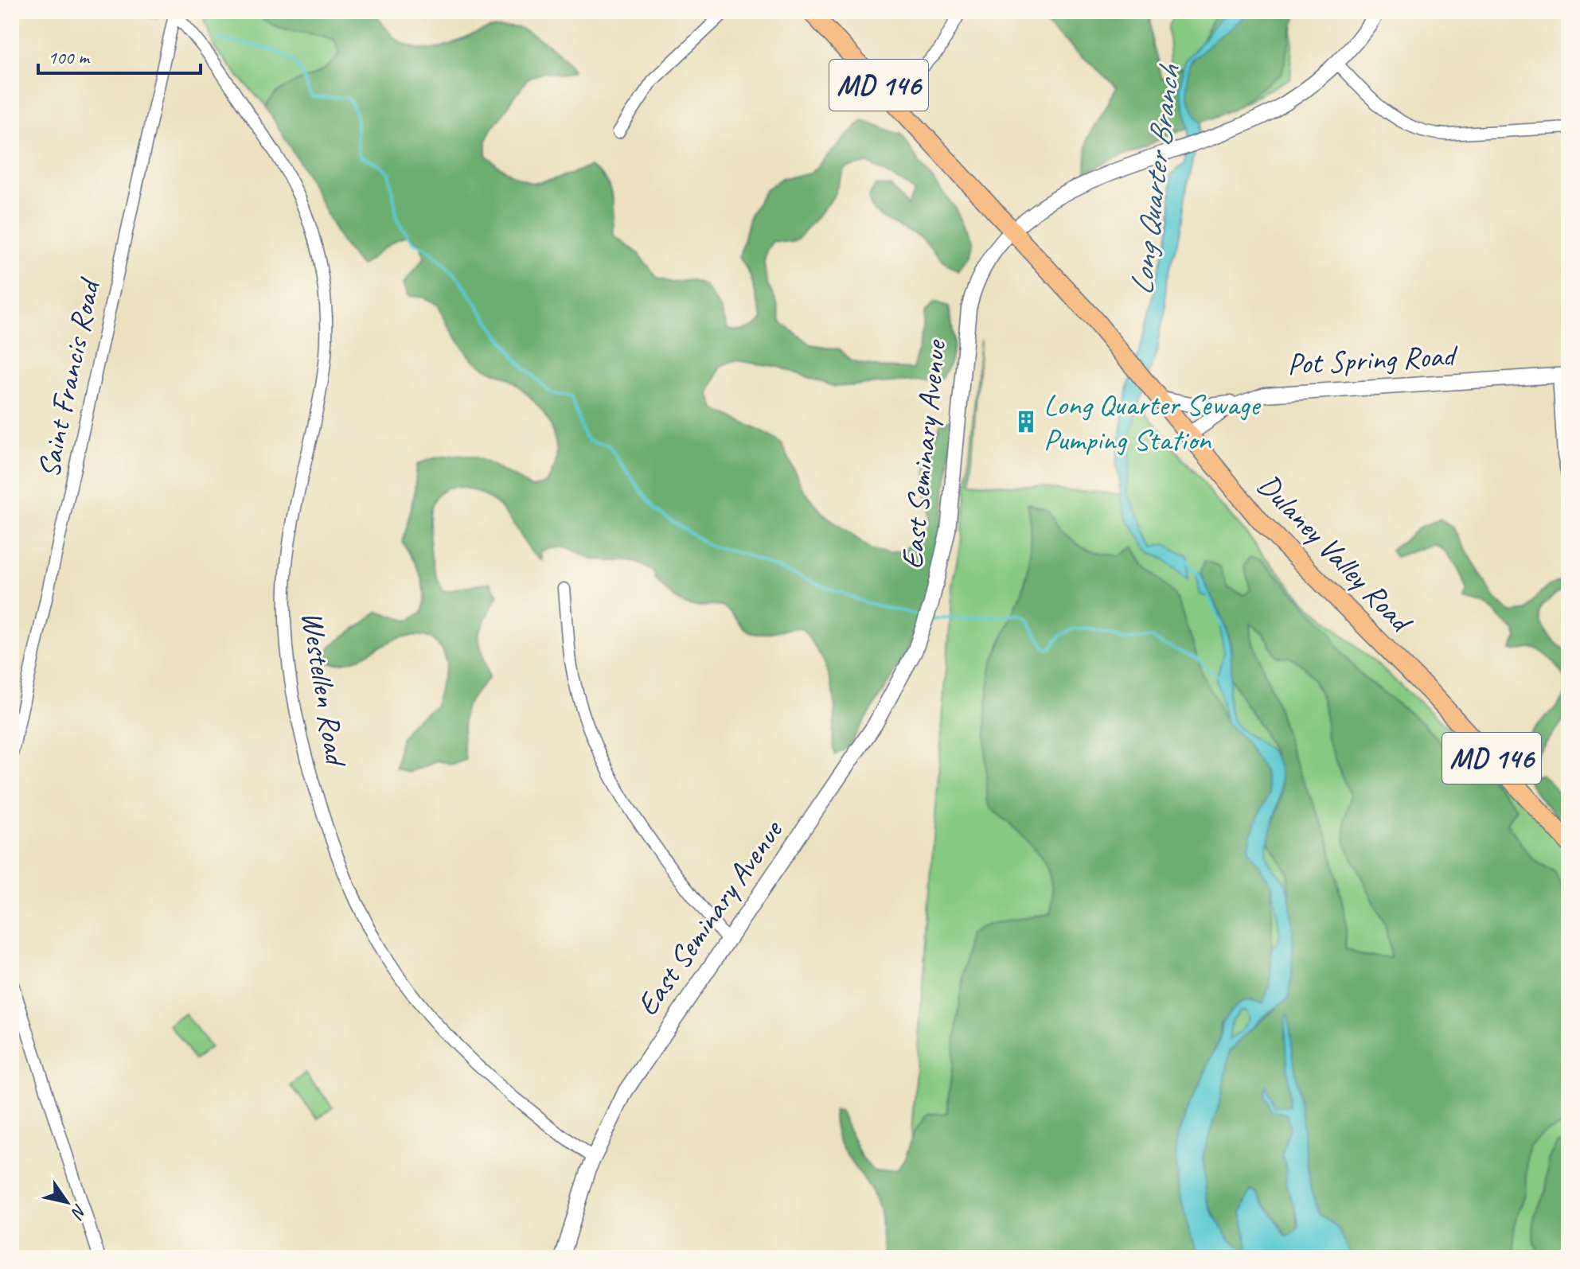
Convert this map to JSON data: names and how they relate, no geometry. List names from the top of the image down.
{
  "streets": {
    "main road": ["MD 146", "Dulaney Valley Road"],
    "street": [
      "Pot Spring Road",
      "Saint Francis Road",
      "East Seminary Avenue",
      "Westellen Road"
    ]
  },
  "crossings": [
    ["Pot Spring Road", "Dulaney Valley Road"],
    ["Saint Francis Road", "Westellen Road"],
    ["East Seminary Avenue", "Dulaney Valley Road"],
    ["East Seminary Avenue", "Westellen Road"]
  ],
  "water": ["Long Quarter Branch"],
  "places": {
    "building": ["Long Quarter Sewage Pumping Station"]
  },
  "scale_bar": "100 m",
  "north": "bottom right"
}
